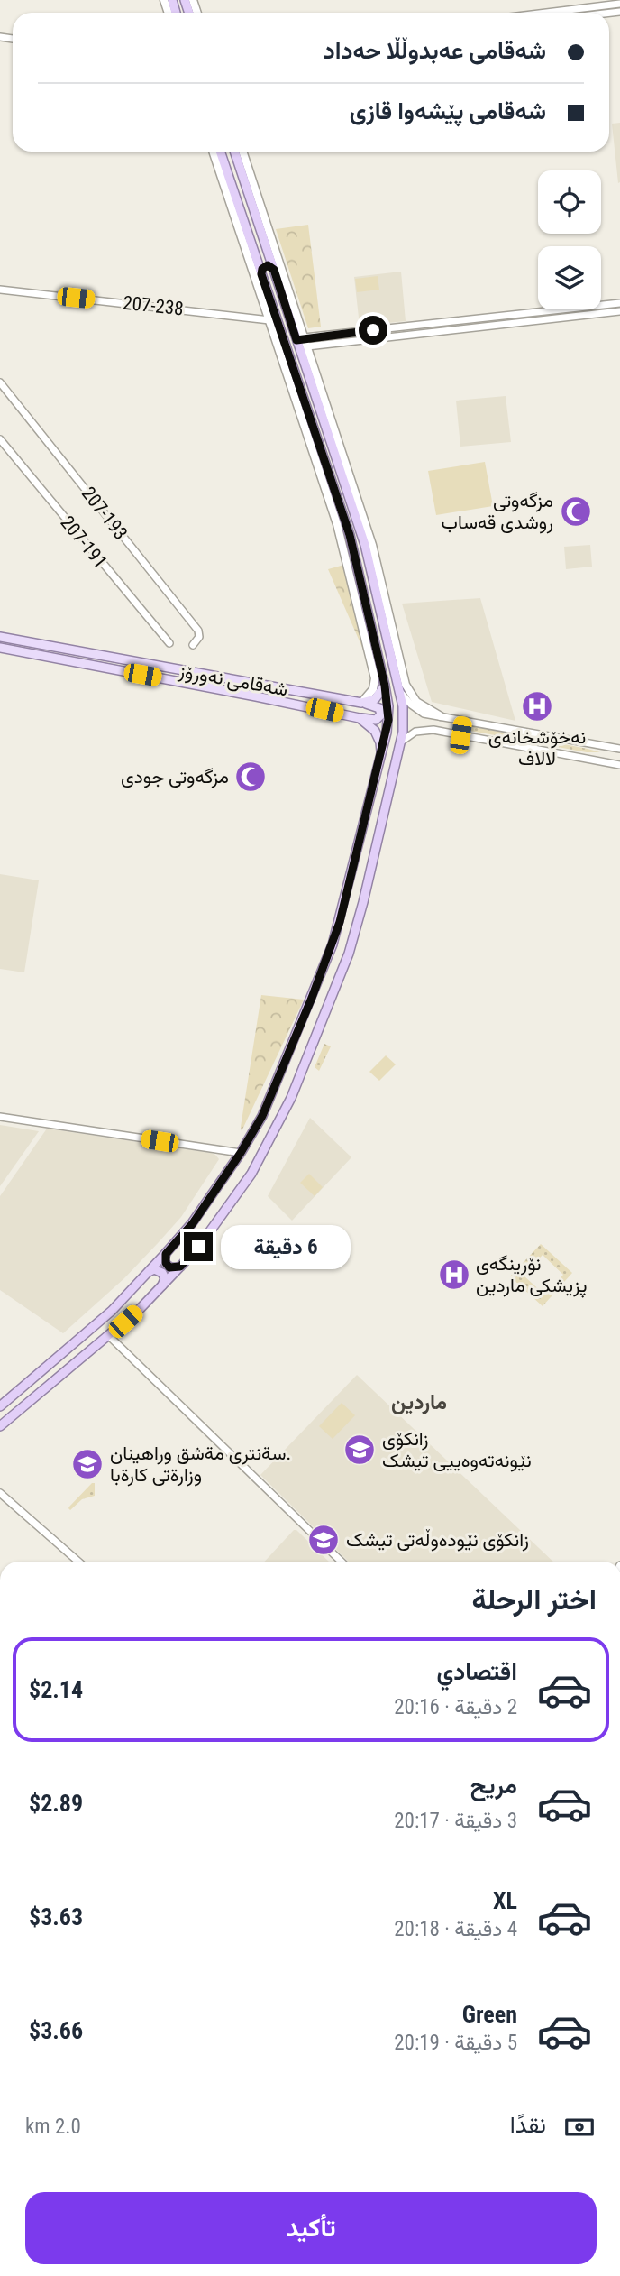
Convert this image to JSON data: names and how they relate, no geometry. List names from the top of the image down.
{
  "streets": {
    "main road": ["شەقامی نەورۆز"],
    "street": ["207-238", "207-193", "207-191"]
  },
  "districts": ["ماردین"],
  "places": {
    "mosque": ["مزگەوتی روشدی قەساب", "مزگەوتی جودی"],
    "hospital": ["نەخۆشخانەی لالاف", "نۆرینگەی پزیشکی ماردین"],
    "school or university": ["زانکۆی نێونەتەوەییی تیشک", "سةنترى مةشق وراهينان. وزارةتى كارةبا", "زانکۆی نێودەوڵەتی تیشک"]
  },
  "page": {
    "banner": ["شەقامی عەبدوڵڵا حەداد", "شەقامی پێشەوا قازی"],
    "bubble": "6 دقيقة",
    "heading": "اختر الرحلة",
    "list": [
      {
        "name": "اقتصادي",
        "note": "2 دقيقة · 20:16",
        "value": "$2.14"
      },
      {
        "name": "مريح",
        "note": "3 دقيقة · 20:17",
        "value": "$2.89"
      },
      {
        "name": "XL",
        "note": "4 دقيقة · 20:18",
        "value": "$3.63"
      },
      {
        "name": "Green",
        "note": "5 دقيقة · 20:19",
        "value": "$3.66"
      }
    ],
    "pay": ["نقدًا", "2.0 km"],
    "buttons": "تأكيد"
  }
}
